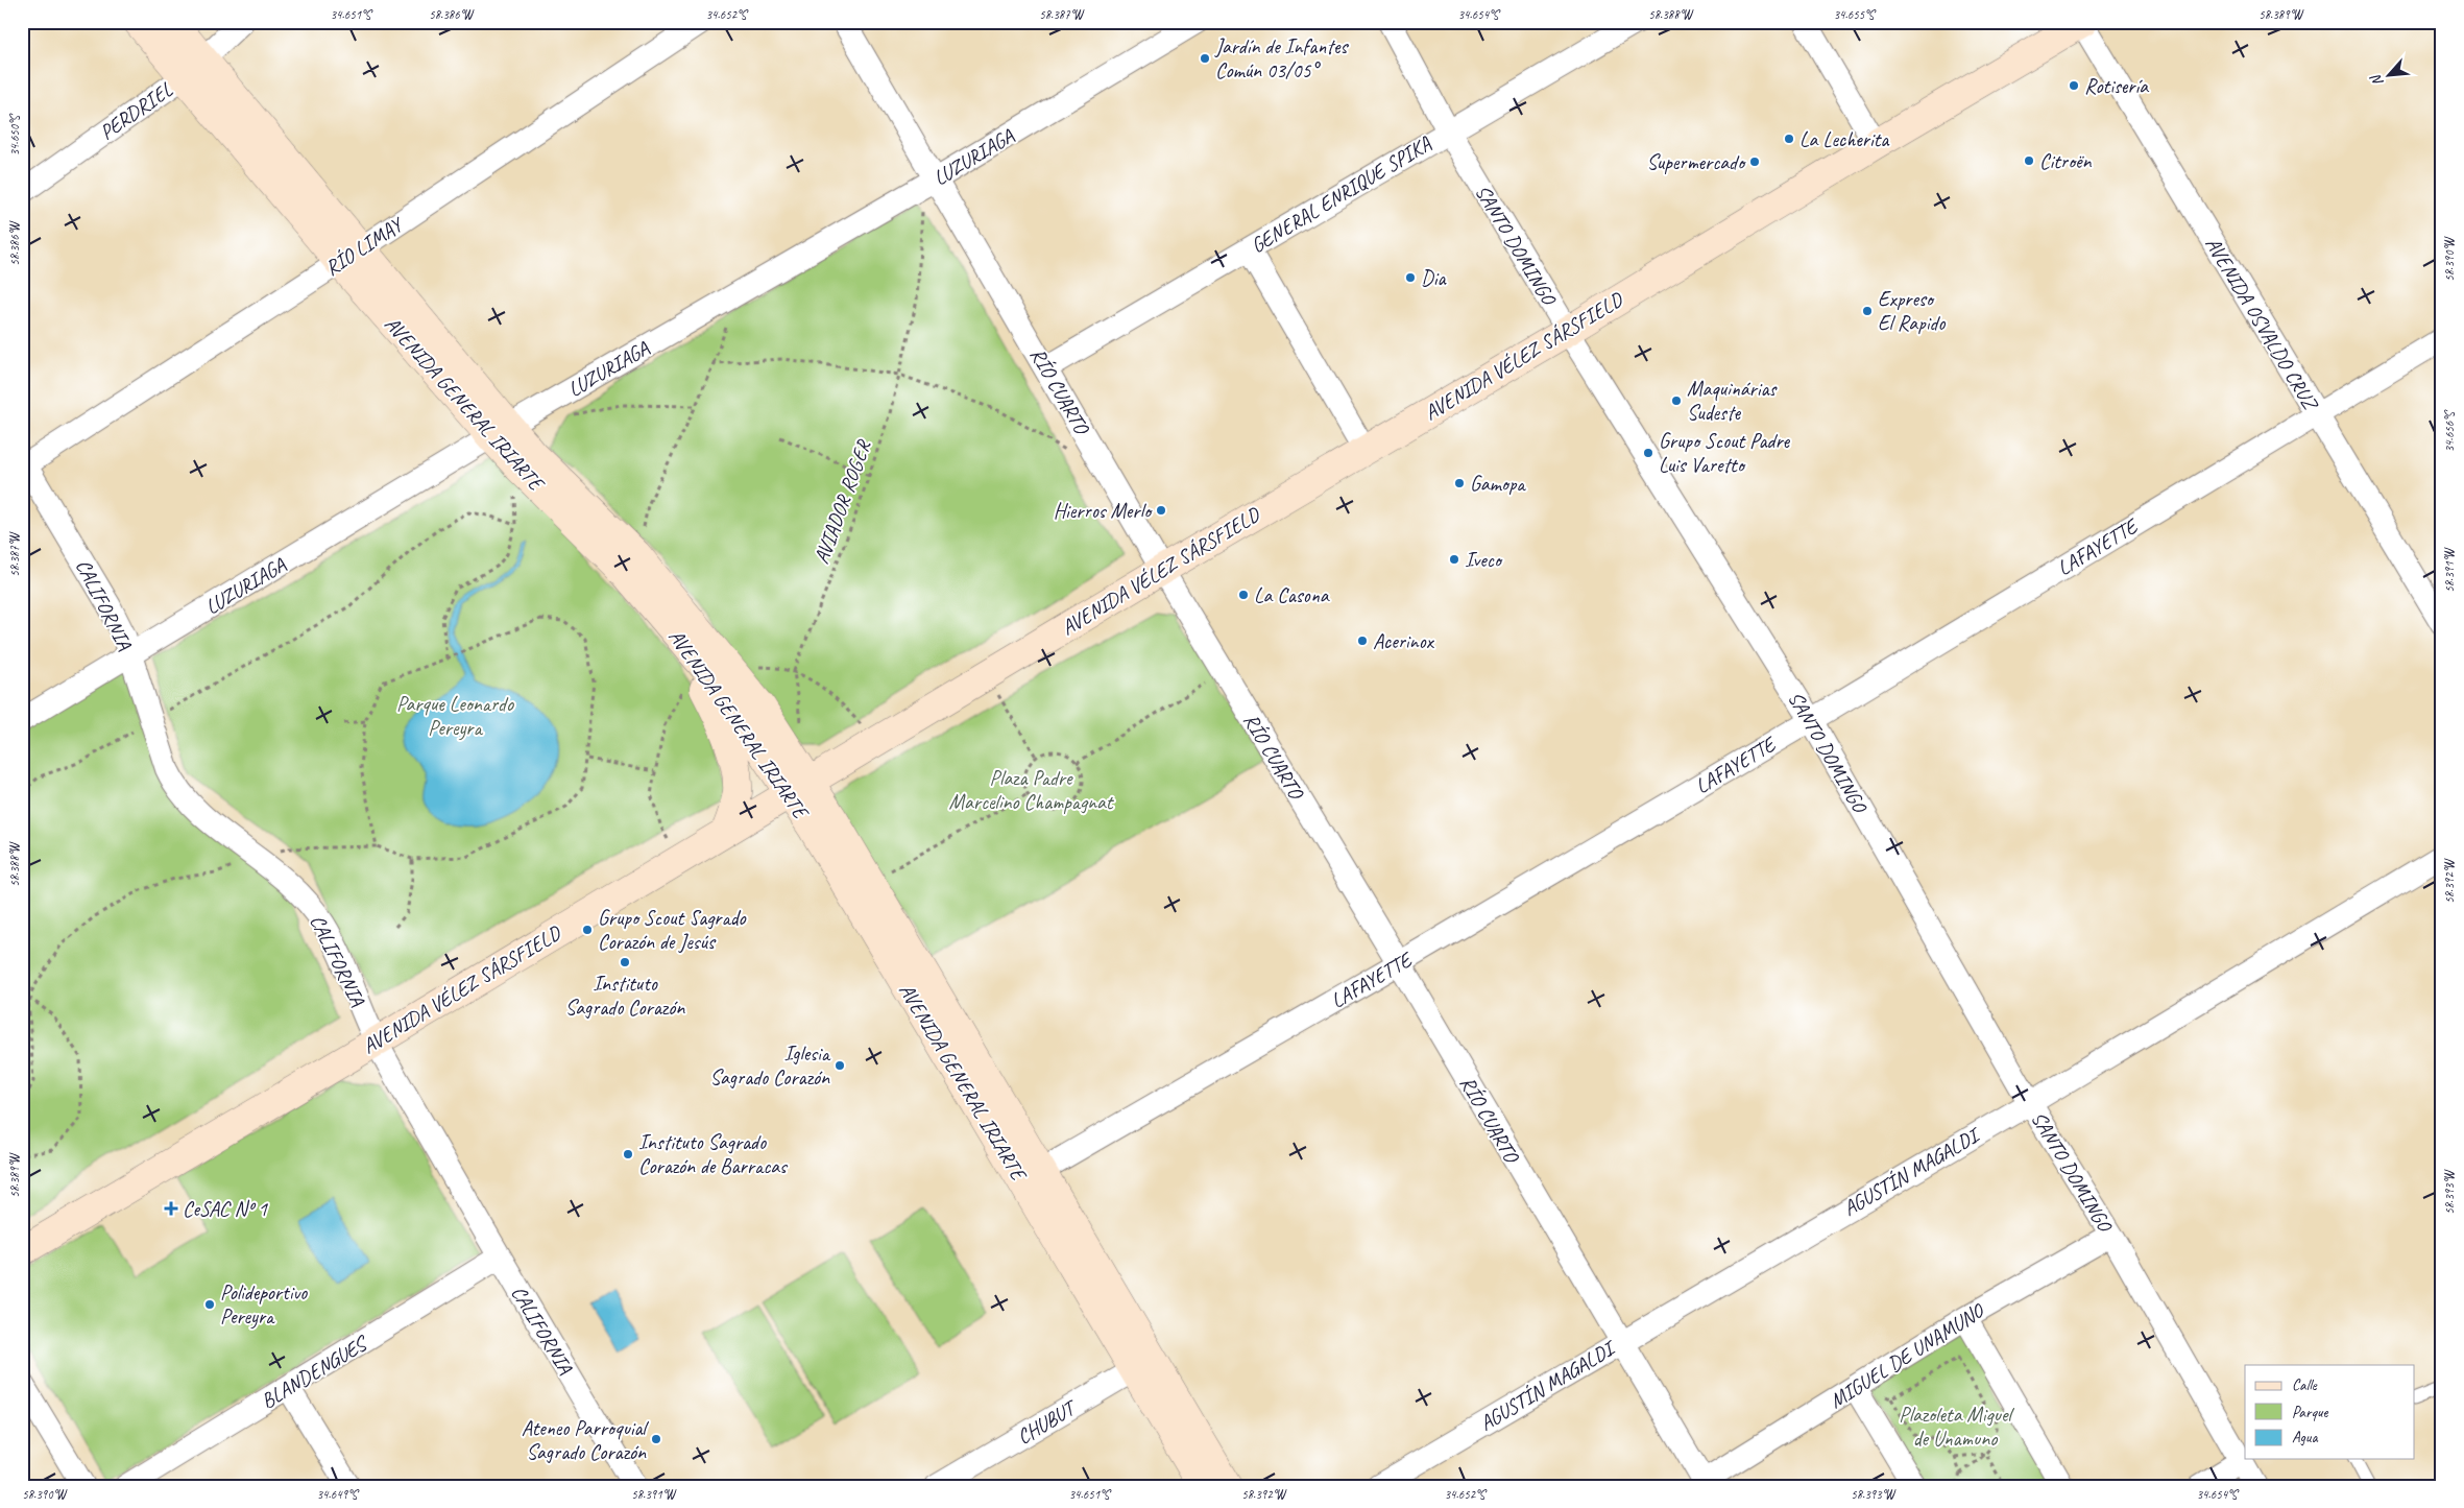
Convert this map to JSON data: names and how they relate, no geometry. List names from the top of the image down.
{
  "streets": {
    "main road": ["AVENIDA VÉLEZ SÁRSFIELD", "AVENIDA GENERAL IRIARTE"],
    "street": [
      "PERDRIEL",
      "LUZURIAGA",
      "GENERAL ENRIQUE SPIKA",
      "SANTO DOMINGO",
      "RÍO LIMAY",
      "AVENIDA OSVALDO CRUZ",
      "RÍO CUARTO",
      "LAFAYETTE",
      "CALIFORNIA",
      "AGUSTÍN MAGALDI",
      "MIGUEL DE UNAMUNO",
      "BLANDENGUES",
      "CHUBUT"
    ],
    "path": ["AVIADOR ROGER"]
  },
  "crossings": [
    ["PERDRIEL", "AVENIDA GENERAL IRIARTE"],
    ["LUZURIAGA", "RÍO CUARTO"],
    ["LUZURIAGA", "AVENIDA GENERAL IRIARTE"],
    ["LUZURIAGA", "AVIADOR ROGER"],
    ["LUZURIAGA", "CALIFORNIA"],
    ["GENERAL ENRIQUE SPIKA", "SANTO DOMINGO"],
    ["GENERAL ENRIQUE SPIKA", "RÍO CUARTO"],
    ["SANTO DOMINGO", "AVENIDA VÉLEZ SÁRSFIELD"],
    ["SANTO DOMINGO", "LAFAYETTE"],
    ["SANTO DOMINGO", "AGUSTÍN MAGALDI"],
    ["SANTO DOMINGO", "MIGUEL DE UNAMUNO"],
    ["RÍO LIMAY", "AVENIDA GENERAL IRIARTE"],
    ["RÍO LIMAY", "CALIFORNIA"],
    ["AVENIDA OSVALDO CRUZ", "AVENIDA VÉLEZ SÁRSFIELD"],
    ["AVENIDA OSVALDO CRUZ", "LAFAYETTE"],
    ["AVENIDA VÉLEZ SÁRSFIELD", "RÍO CUARTO"],
    ["AVENIDA VÉLEZ SÁRSFIELD", "AVENIDA GENERAL IRIARTE"],
    ["AVENIDA VÉLEZ SÁRSFIELD", "CALIFORNIA"],
    ["RÍO CUARTO", "AVIADOR ROGER"],
    ["RÍO CUARTO", "LAFAYETTE"],
    ["RÍO CUARTO", "AGUSTÍN MAGALDI"],
    ["RÍO CUARTO", "MIGUEL DE UNAMUNO"],
    ["AVENIDA GENERAL IRIARTE", "AVIADOR ROGER"],
    ["AVENIDA GENERAL IRIARTE", "LAFAYETTE"],
    ["AVENIDA GENERAL IRIARTE", "CHUBUT"],
    ["CALIFORNIA", "BLANDENGUES"]
  ],
  "parks": ["Parque Leonardo Pereyra", "Plaza Padre Marcelino Champagnat", "Plazoleta Miguel de Unamuno"],
  "places": {
    "other": [
      "Jardín de Infantes Común 03/05°",
      "Rotisería",
      "La Lecherita",
      "Citroën",
      "Supermercado",
      "Dia",
      "Expreso El Rapido",
      "Maquinárias Sudeste",
      "Grupo Scout Padre Luis Varetto",
      "Gamopa",
      "Hierros Merlo",
      "Iveco",
      "La Casona",
      "Acerinox",
      "Grupo Scout Sagrado Corazón de Jesús",
      "Instituto Sagrado Corazón",
      "Iglesia Sagrado Corazón",
      "Instituto Sagrado Corazón de Barracas",
      "Polideportivo Pereyra",
      "Ateneo Parroquial Sagrado Corazón"
    ],
    "health": ["CeSAC Nº 1"]
  },
  "legend": ["Calle", "Parque", "Agua"],
  "north": "bottom left",
  "coordinates": [
    "34.651°S",
    "58.386°W",
    "34.652°S",
    "58.387°W",
    "34.654°S",
    "58.388°W",
    "34.655°S",
    "58.389°W",
    "34.650°S",
    "58.390°W",
    "34.656°S",
    "58.391°W",
    "58.392°W",
    "58.393°W",
    "34.649°S"
  ]
}
